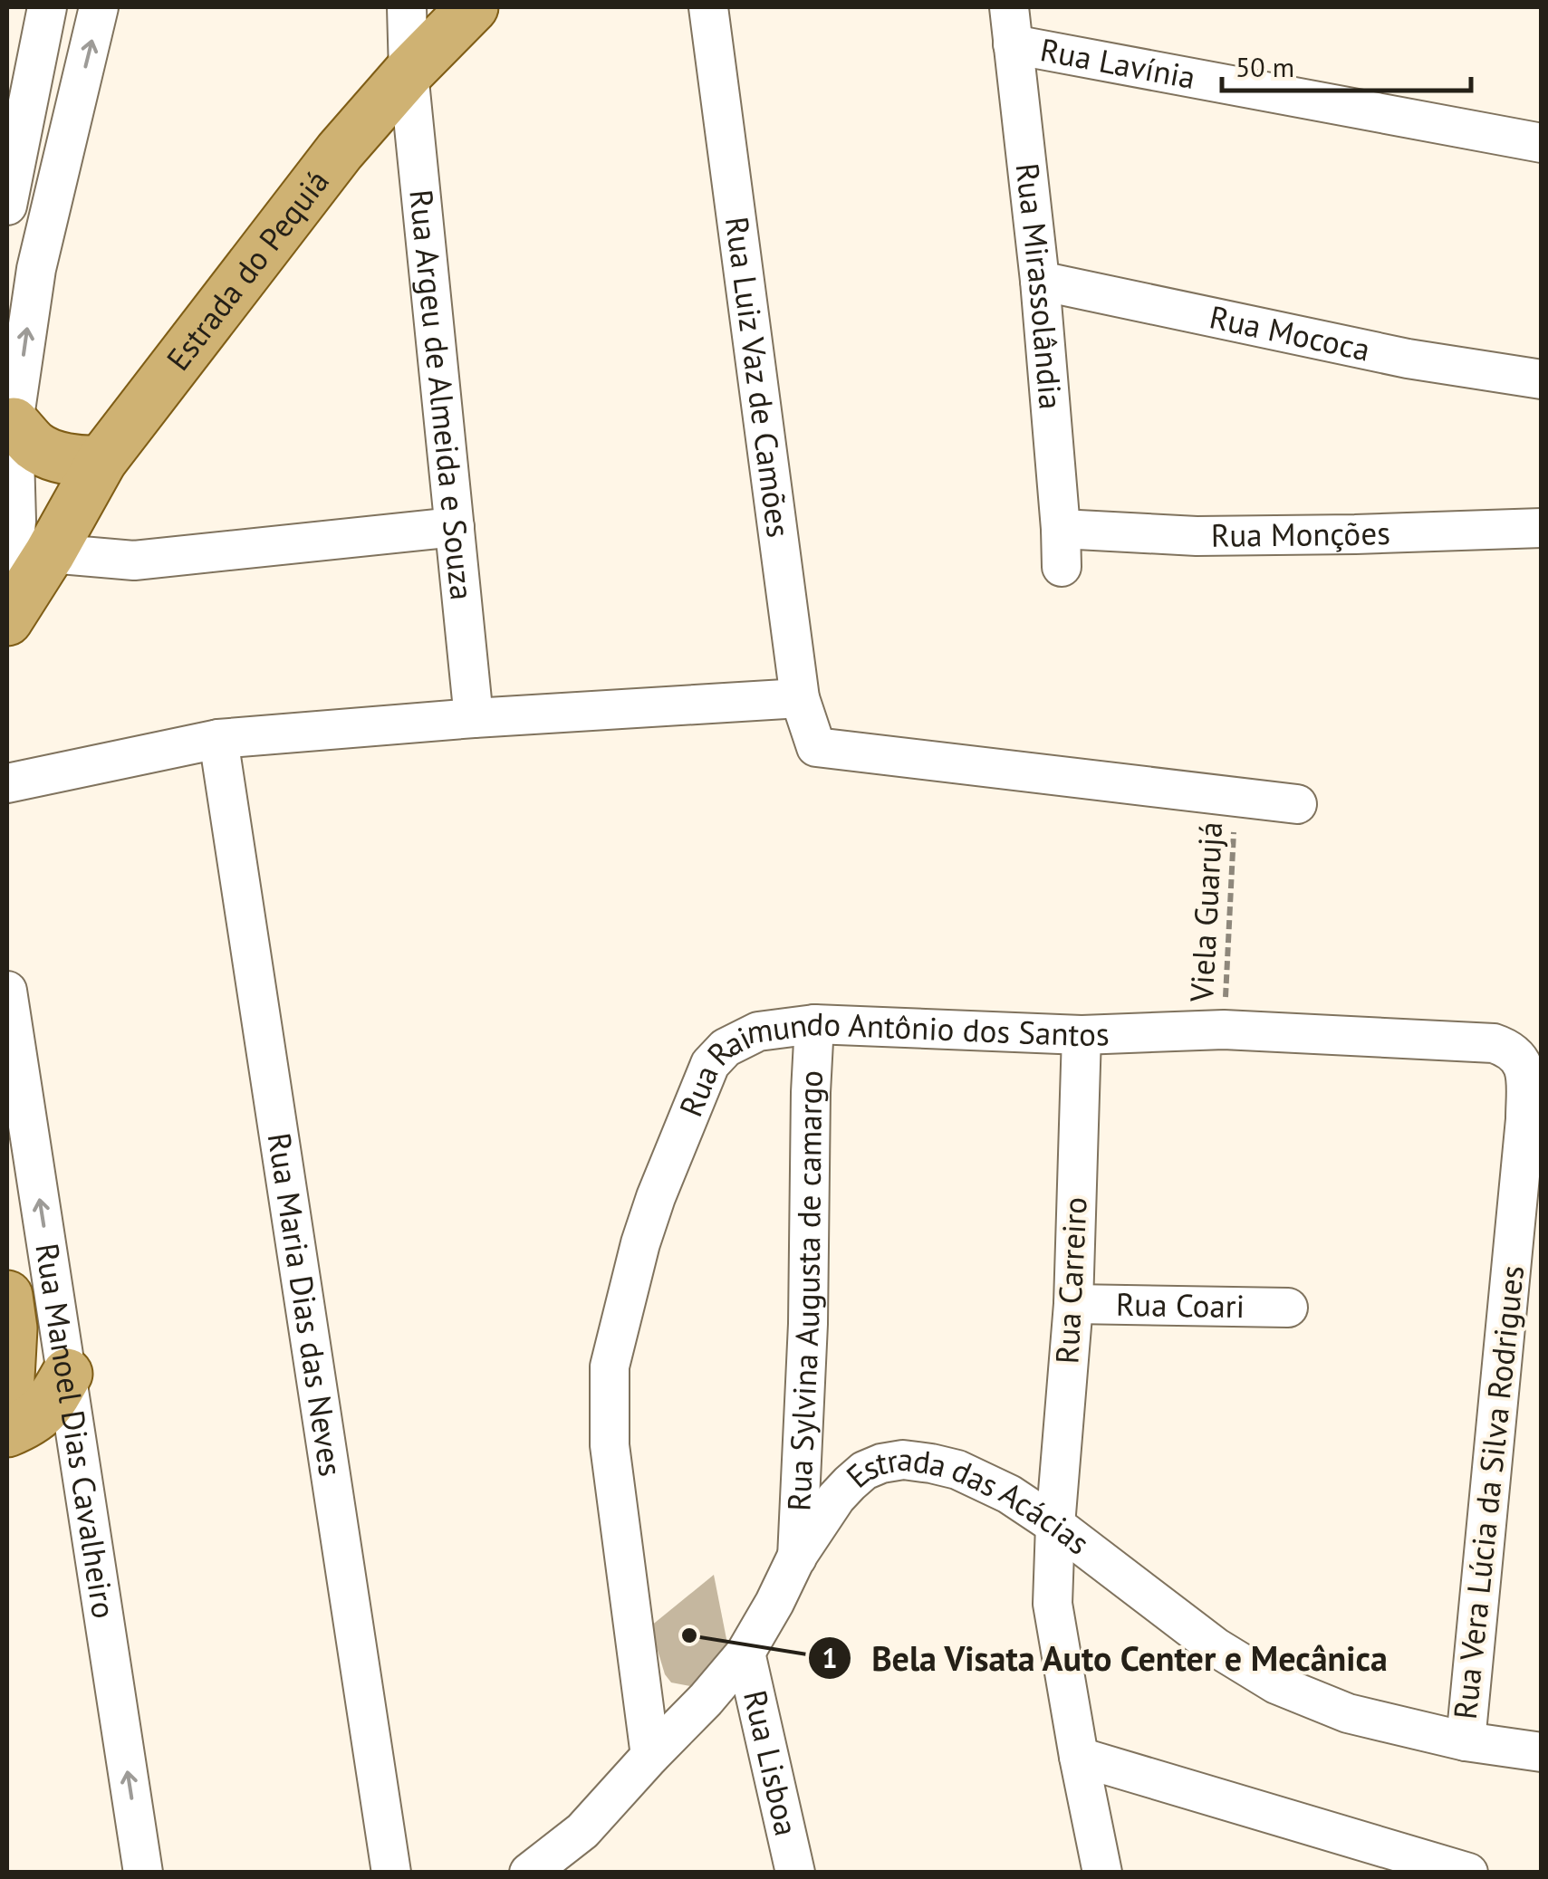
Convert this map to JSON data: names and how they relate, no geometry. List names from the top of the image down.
{
  "streets": {
    "main road": ["Estrada do Pequiá"],
    "street": [
      "Rua Lavínia",
      "Rua Mirassolândia",
      "Rua Mococa",
      "Rua Luiz Vaz de Camões",
      "Rua Argeu de Almeida e Souza",
      "Rua Monções",
      "Rua Raimundo Antônio dos Santos",
      "Rua Carreiro",
      "Rua Sylvina Augusta de camargo",
      "Rua Maria Dias das Neves",
      "Rua Coari",
      "Rua Manoel Dias Cavalheiro",
      "Rua Vera Lúcia da Silva Rodrigues",
      "Estrada das Acácias",
      "Rua Lisboa"
    ],
    "path": ["Viela Guarujá"]
  },
  "crossings": [
    ["Rua Lavínia", "Rua Mirassolândia"],
    ["Estrada do Pequiá", "Rua Argeu de Almeida e Souza"],
    ["Rua Mirassolândia", "Rua Mococa"],
    ["Rua Mirassolândia", "Rua Monções"],
    ["Rua Luiz Vaz de Camões", "Viela Guarujá"],
    ["Viela Guarujá", "Rua Raimundo Antônio dos Santos"],
    ["Rua Raimundo Antônio dos Santos", "Rua Carreiro"],
    ["Rua Raimundo Antônio dos Santos", "Rua Sylvina Augusta de camargo"],
    ["Rua Raimundo Antônio dos Santos", "Rua Vera Lúcia da Silva Rodrigues"],
    ["Rua Raimundo Antônio dos Santos", "Estrada das Acácias"],
    ["Rua Carreiro", "Rua Coari"],
    ["Rua Carreiro", "Estrada das Acácias"],
    ["Rua Sylvina Augusta de camargo", "Estrada das Acácias"],
    ["Rua Vera Lúcia da Silva Rodrigues", "Estrada das Acácias"],
    ["Estrada das Acácias", "Rua Lisboa"]
  ],
  "one_way": ["Rua Manoel Dias Cavalheiro"],
  "places": ["Bela Visata Auto Center e Mecânica"],
  "scale_bar": "50 m"
}
